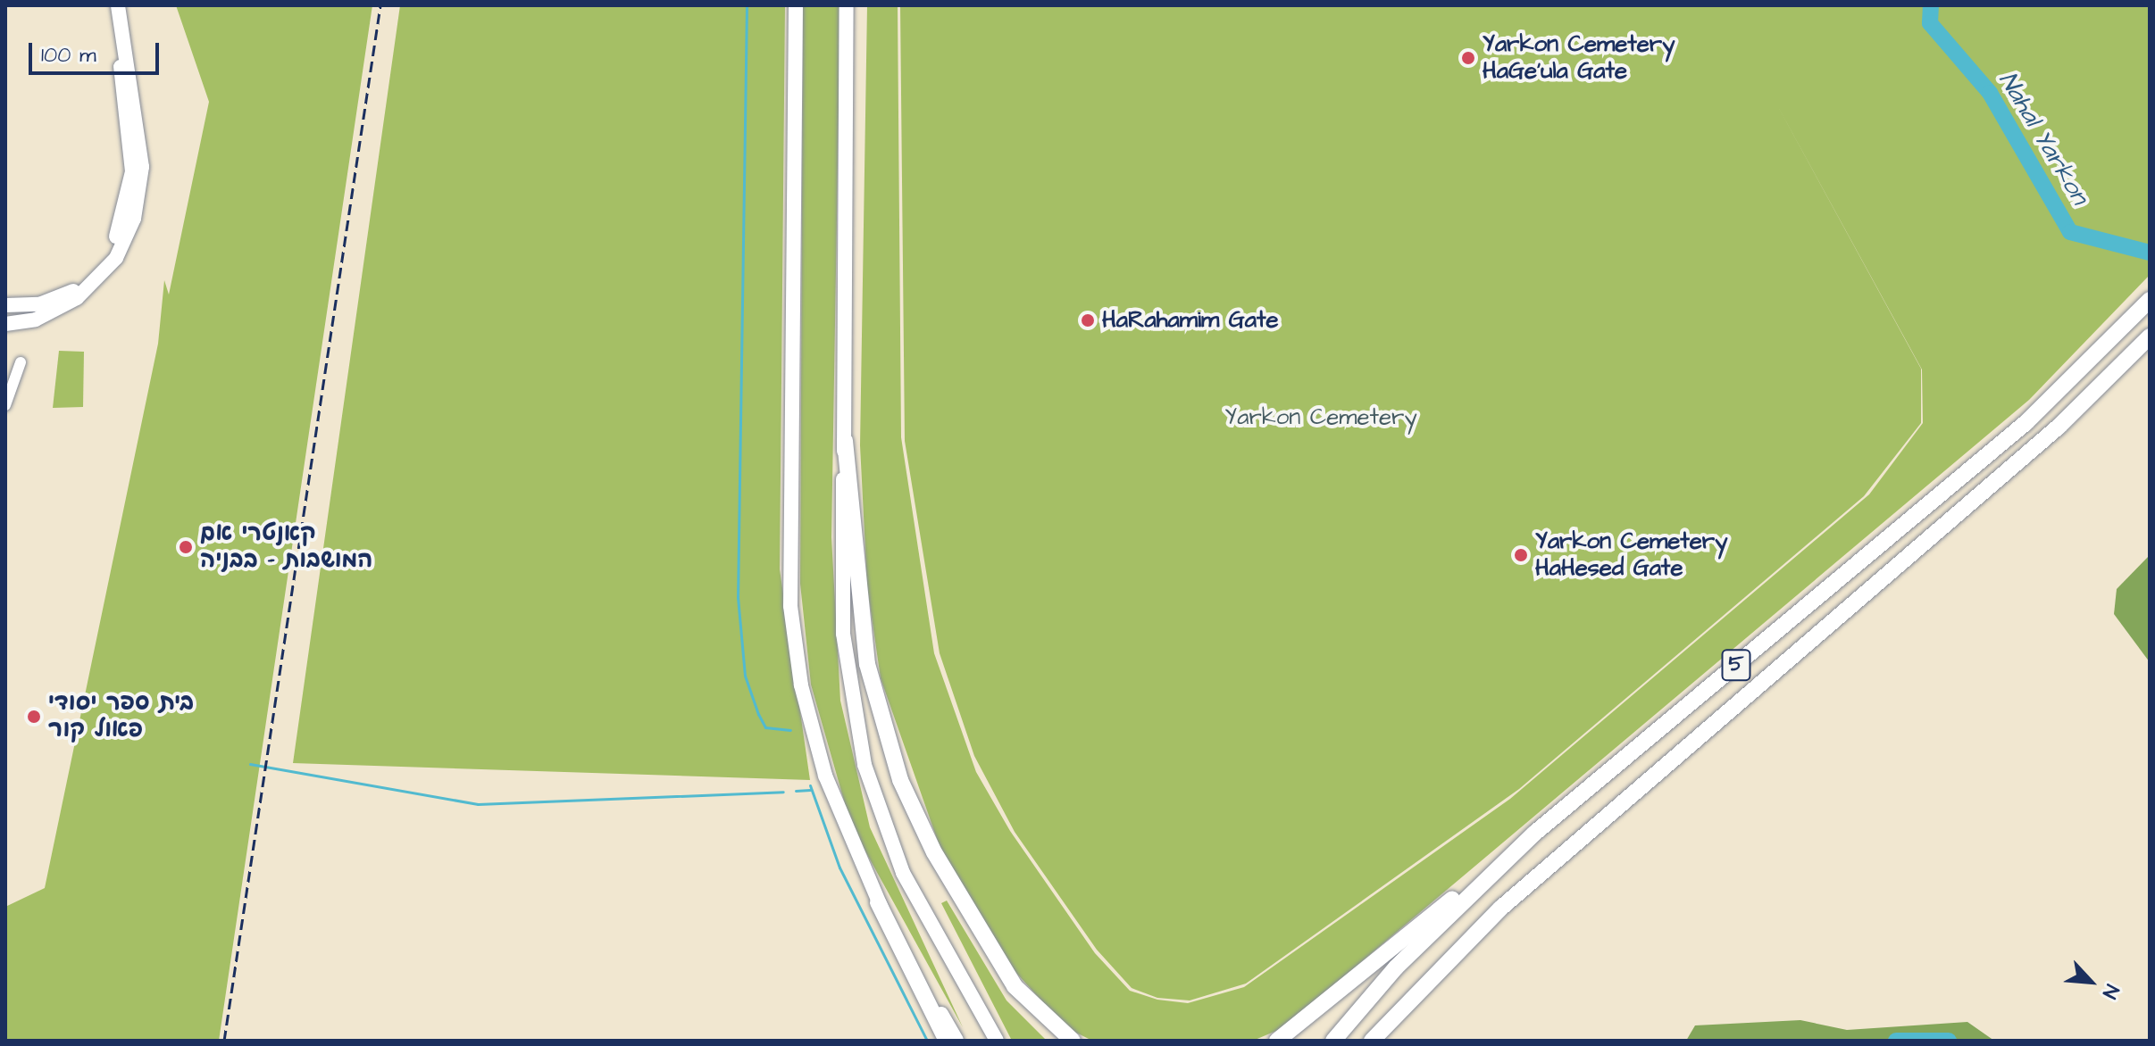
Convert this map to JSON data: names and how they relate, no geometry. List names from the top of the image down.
{
  "streets": {
    "highway": ["5"]
  },
  "water": ["Nahal Yarkon"],
  "parks": ["Yarkon Cemetery"],
  "places": [
    "Yarkon Cemetery HaGe'ula Gate",
    "HaRahamim Gate",
    "קאנטרי אם המושבות - בבניה",
    "Yarkon Cemetery HaHesed Gate",
    "בית ספר יסודי פאול קור"
  ],
  "scale_bar": "100 m",
  "north": "bottom right"
}
